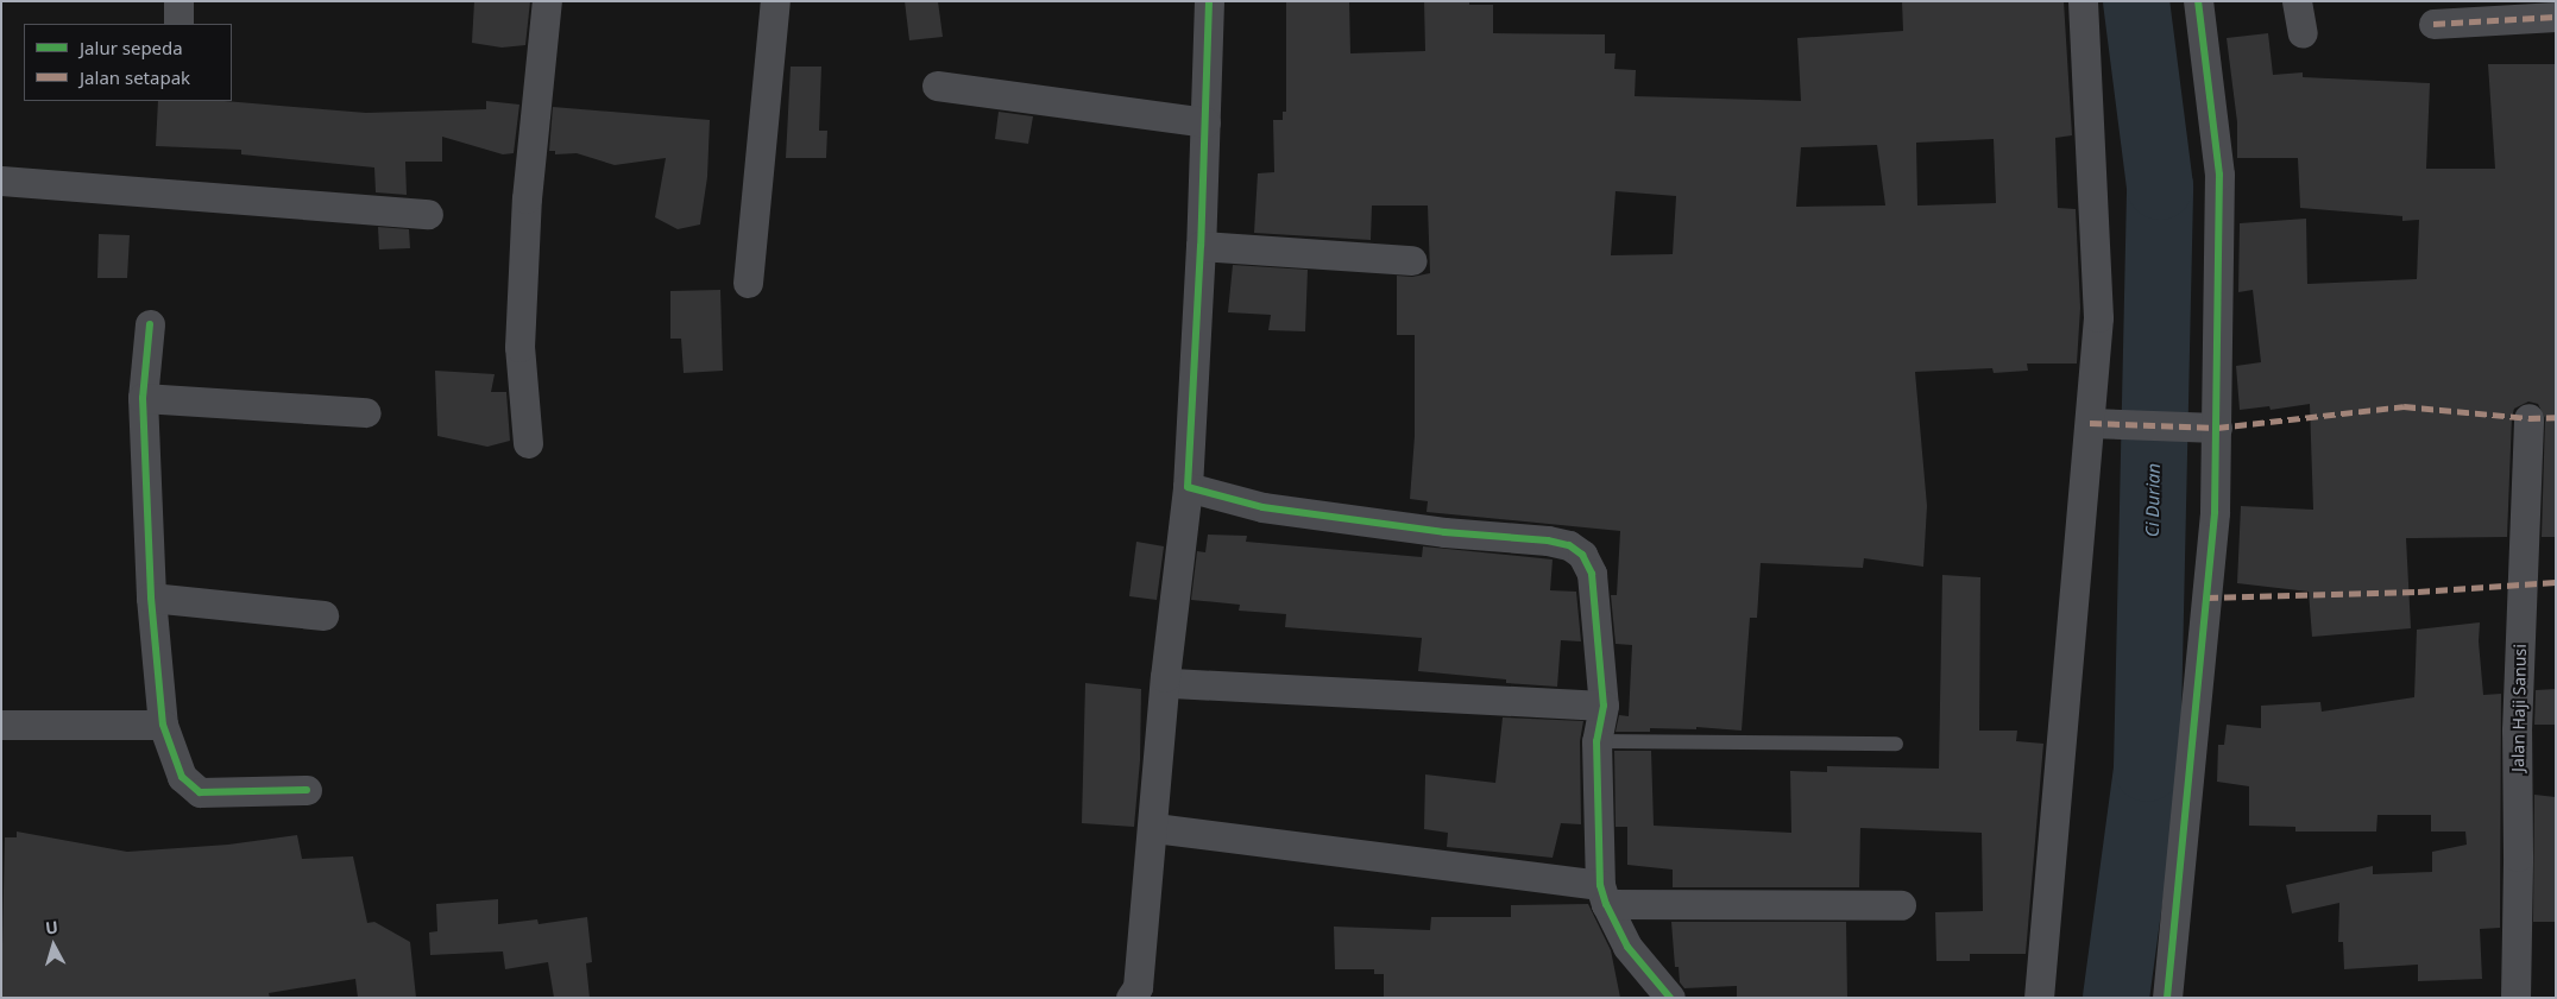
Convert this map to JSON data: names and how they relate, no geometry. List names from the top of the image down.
{
  "streets": {
    "street": ["Jalan Haji Sanusi"]
  },
  "water": ["Ci Durian"],
  "legend": ["Jalur sepeda", "Jalan setapak"],
  "north": "top"
}
